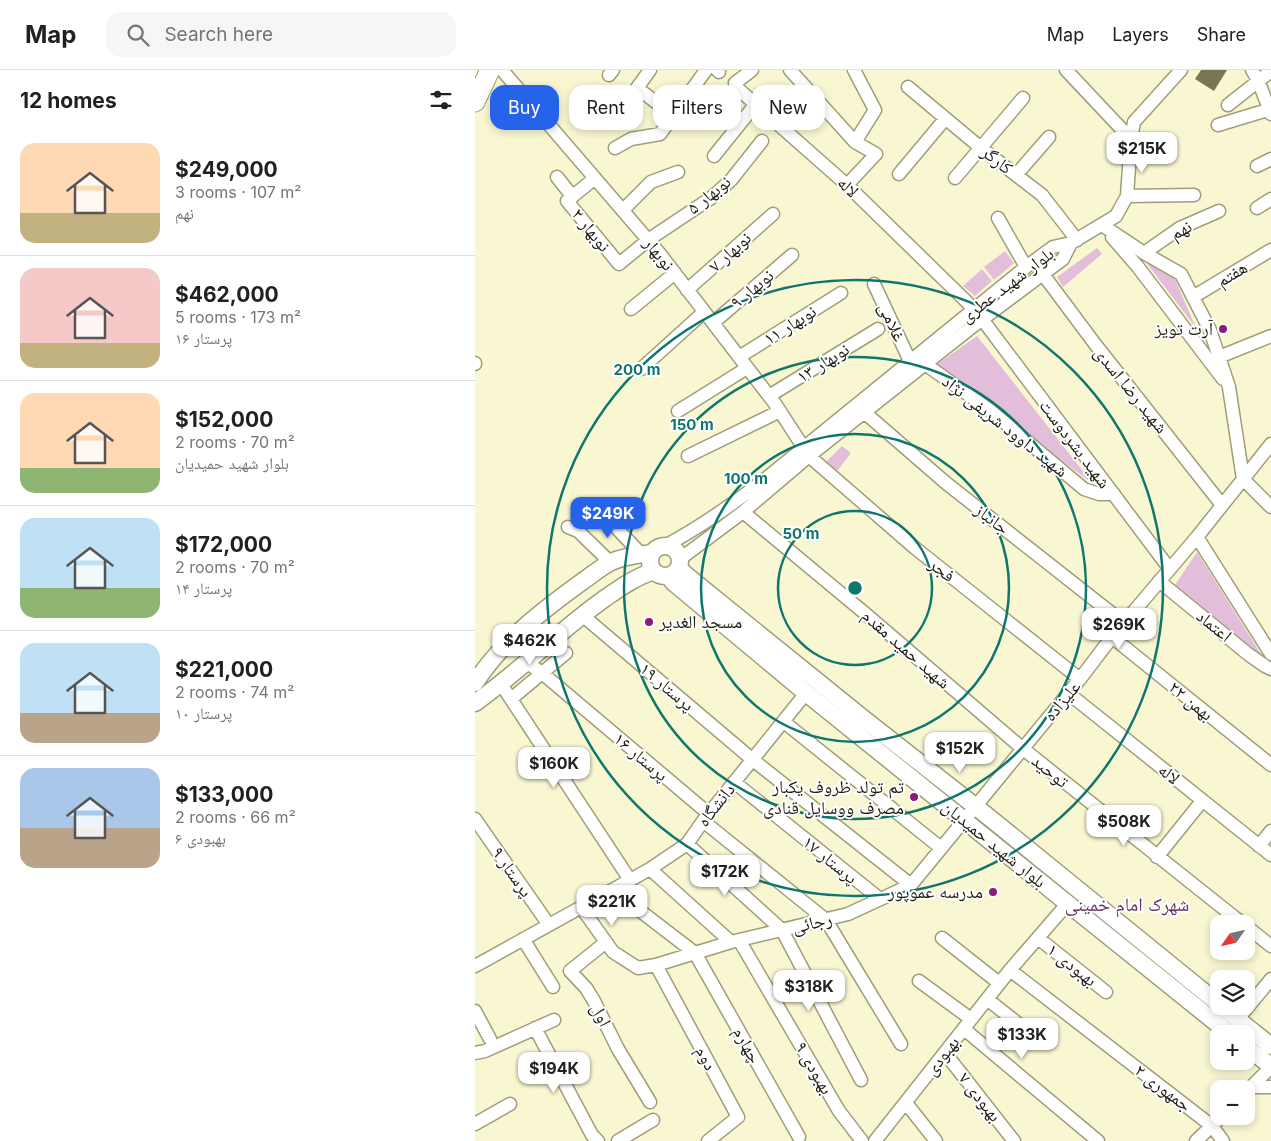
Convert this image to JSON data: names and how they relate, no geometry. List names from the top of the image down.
{
  "streets": {
    "main road": ["بلوار شهید حمیدیان"],
    "street": [
      "کارگر",
      "لاله",
      "نوبهار ۵",
      "نوبهار ۲",
      "نهم",
      "نوبهار ۷",
      "نوبهار",
      "هفتم",
      "بلوار شهید عطری",
      "نوبهار ۹",
      "غلامی",
      "نوبهار ۱۱",
      "نوبهار ۱۳",
      "شهید رضا اسدی",
      "شهید داوود شریفی نژاد",
      "شهید بشردوست",
      "جانباز",
      "فجر",
      "اعتماد",
      "شهید حمید مقدم",
      "پرستار ۱۹",
      "علیزاده",
      "۲۲ بهمن",
      "پرستار ۱۶",
      "توحید",
      "دانشگاه",
      "پرستار ۱۷",
      "پرستار ۹",
      "رجائی",
      "بهبودی ۱",
      "اول",
      "چهارم",
      "بهبودی",
      "دوم",
      "بهبودی ۹",
      "جمهوری ۲",
      "بهبودی ۷"
    ]
  },
  "crossings": [
    ["کارگر", "بلوار شهید عطری"],
    ["لاله", "بلوار شهید عطری"],
    ["لاله", "شهید بشردوست"],
    ["لاله", "علیزاده"],
    ["نوبهار ۵", "نوبهار ۲"],
    ["نوبهار ۵", "نوبهار"],
    ["نوبهار ۲", "نوبهار"],
    ["نوبهار ۷", "نوبهار"],
    ["نوبهار", "بلوار شهید عطری"],
    ["نوبهار", "نوبهار ۹"],
    ["نوبهار", "نوبهار ۱۱"],
    ["نوبهار", "نوبهار ۱۳"],
    ["نوبهار", "فجر"],
    ["بلوار شهید عطری", "غلامی"],
    ["بلوار شهید عطری", "شهید رضا اسدی"],
    ["بلوار شهید عطری", "شهید داوود شریفی نژاد"],
    ["بلوار شهید عطری", "شهید بشردوست"],
    ["بلوار شهید عطری", "جانباز"],
    ["بلوار شهید عطری", "فجر"],
    ["بلوار شهید عطری", "شهید حمید مقدم"],
    ["بلوار شهید عطری", "بلوار شهید حمیدیان"],
    ["شهید رضا اسدی", "علیزاده"],
    ["شهید داوود شریفی نژاد", "شهید بشردوست"],
    ["شهید بشردوست", "علیزاده"],
    ["جانباز", "علیزاده"],
    ["فجر", "علیزاده"],
    ["اعتماد", "علیزاده"],
    ["شهید حمید مقدم", "علیزاده"],
    ["شهید حمید مقدم", "توحید"],
    ["پرستار ۱۹", "دانشگاه"],
    ["پرستار ۱۹", "رجائی"],
    ["علیزاده", "۲۲ بهمن"],
    ["علیزاده", "توحید"],
    ["علیزاده", "بلوار شهید حمیدیان"],
    ["علیزاده", "رجائی"],
    ["پرستار ۱۶", "دانشگاه"],
    ["پرستار ۱۶", "رجائی"],
    ["دانشگاه", "بلوار شهید حمیدیان"],
    ["دانشگاه", "پرستار ۱۷"],
    ["دانشگاه", "پرستار ۹"],
    ["دانشگاه", "بهبودی ۹"],
    ["بلوار شهید حمیدیان", "رجائی"],
    ["بلوار شهید حمیدیان", "بهبودی"],
    ["پرستار ۱۷", "رجائی"],
    ["رجائی", "اول"],
    ["رجائی", "چهارم"],
    ["رجائی", "دوم"],
    ["رجائی", "بهبودی ۹"],
    ["بهبودی ۱", "بهبودی"],
    ["بهبودی", "جمهوری ۲"],
    ["بهبودی", "بهبودی ۷"]
  ],
  "districts": ["شهرک امام خمینی"],
  "places": [
    "آرت تویز",
    "مسجد الغدیر",
    "تم تولد ظروف یکبار مصرف ووسایل قنادی",
    "مدرسه عموپور"
  ],
  "north": "bottom left",
  "page": {
    "header": "Map",
    "search": "Search here",
    "nav": ["Map", "Layers", "Share"],
    "heading": "12 homes",
    "chip": [
      "Buy",
      "Rent",
      "Filters",
      "New"
    ],
    "list": [
      {
        "name": "$249,000",
        "note": "3 rooms · 107 m² · نهم"
      },
      {
        "name": "$462,000",
        "note": "5 rooms · 173 m² · پرستار ۱۶"
      },
      {
        "name": "$152,000",
        "note": "2 rooms · 70 m² · بلوار شهید حمیدیان"
      },
      {
        "name": "$172,000",
        "note": "2 rooms · 70 m² · پرستار ۱۴"
      },
      {
        "name": "$221,000",
        "note": "2 rooms · 74 m² · پرستار ۱۰"
      },
      {
        "name": "$133,000",
        "note": "2 rooms · 66 m² · بهبودی ۶"
      }
    ],
    "price": [
      "$215K",
      "$249K",
      "$269K",
      "$462K",
      "$152K",
      "$160K",
      "$508K",
      "$172K",
      "$221K",
      "$318K",
      "$133K",
      "$194K"
    ],
    "map_buttons": ["+", "−"]
  },
  "rings": [
    "200 m",
    "150 m",
    "100 m",
    "50 m"
  ]
}
